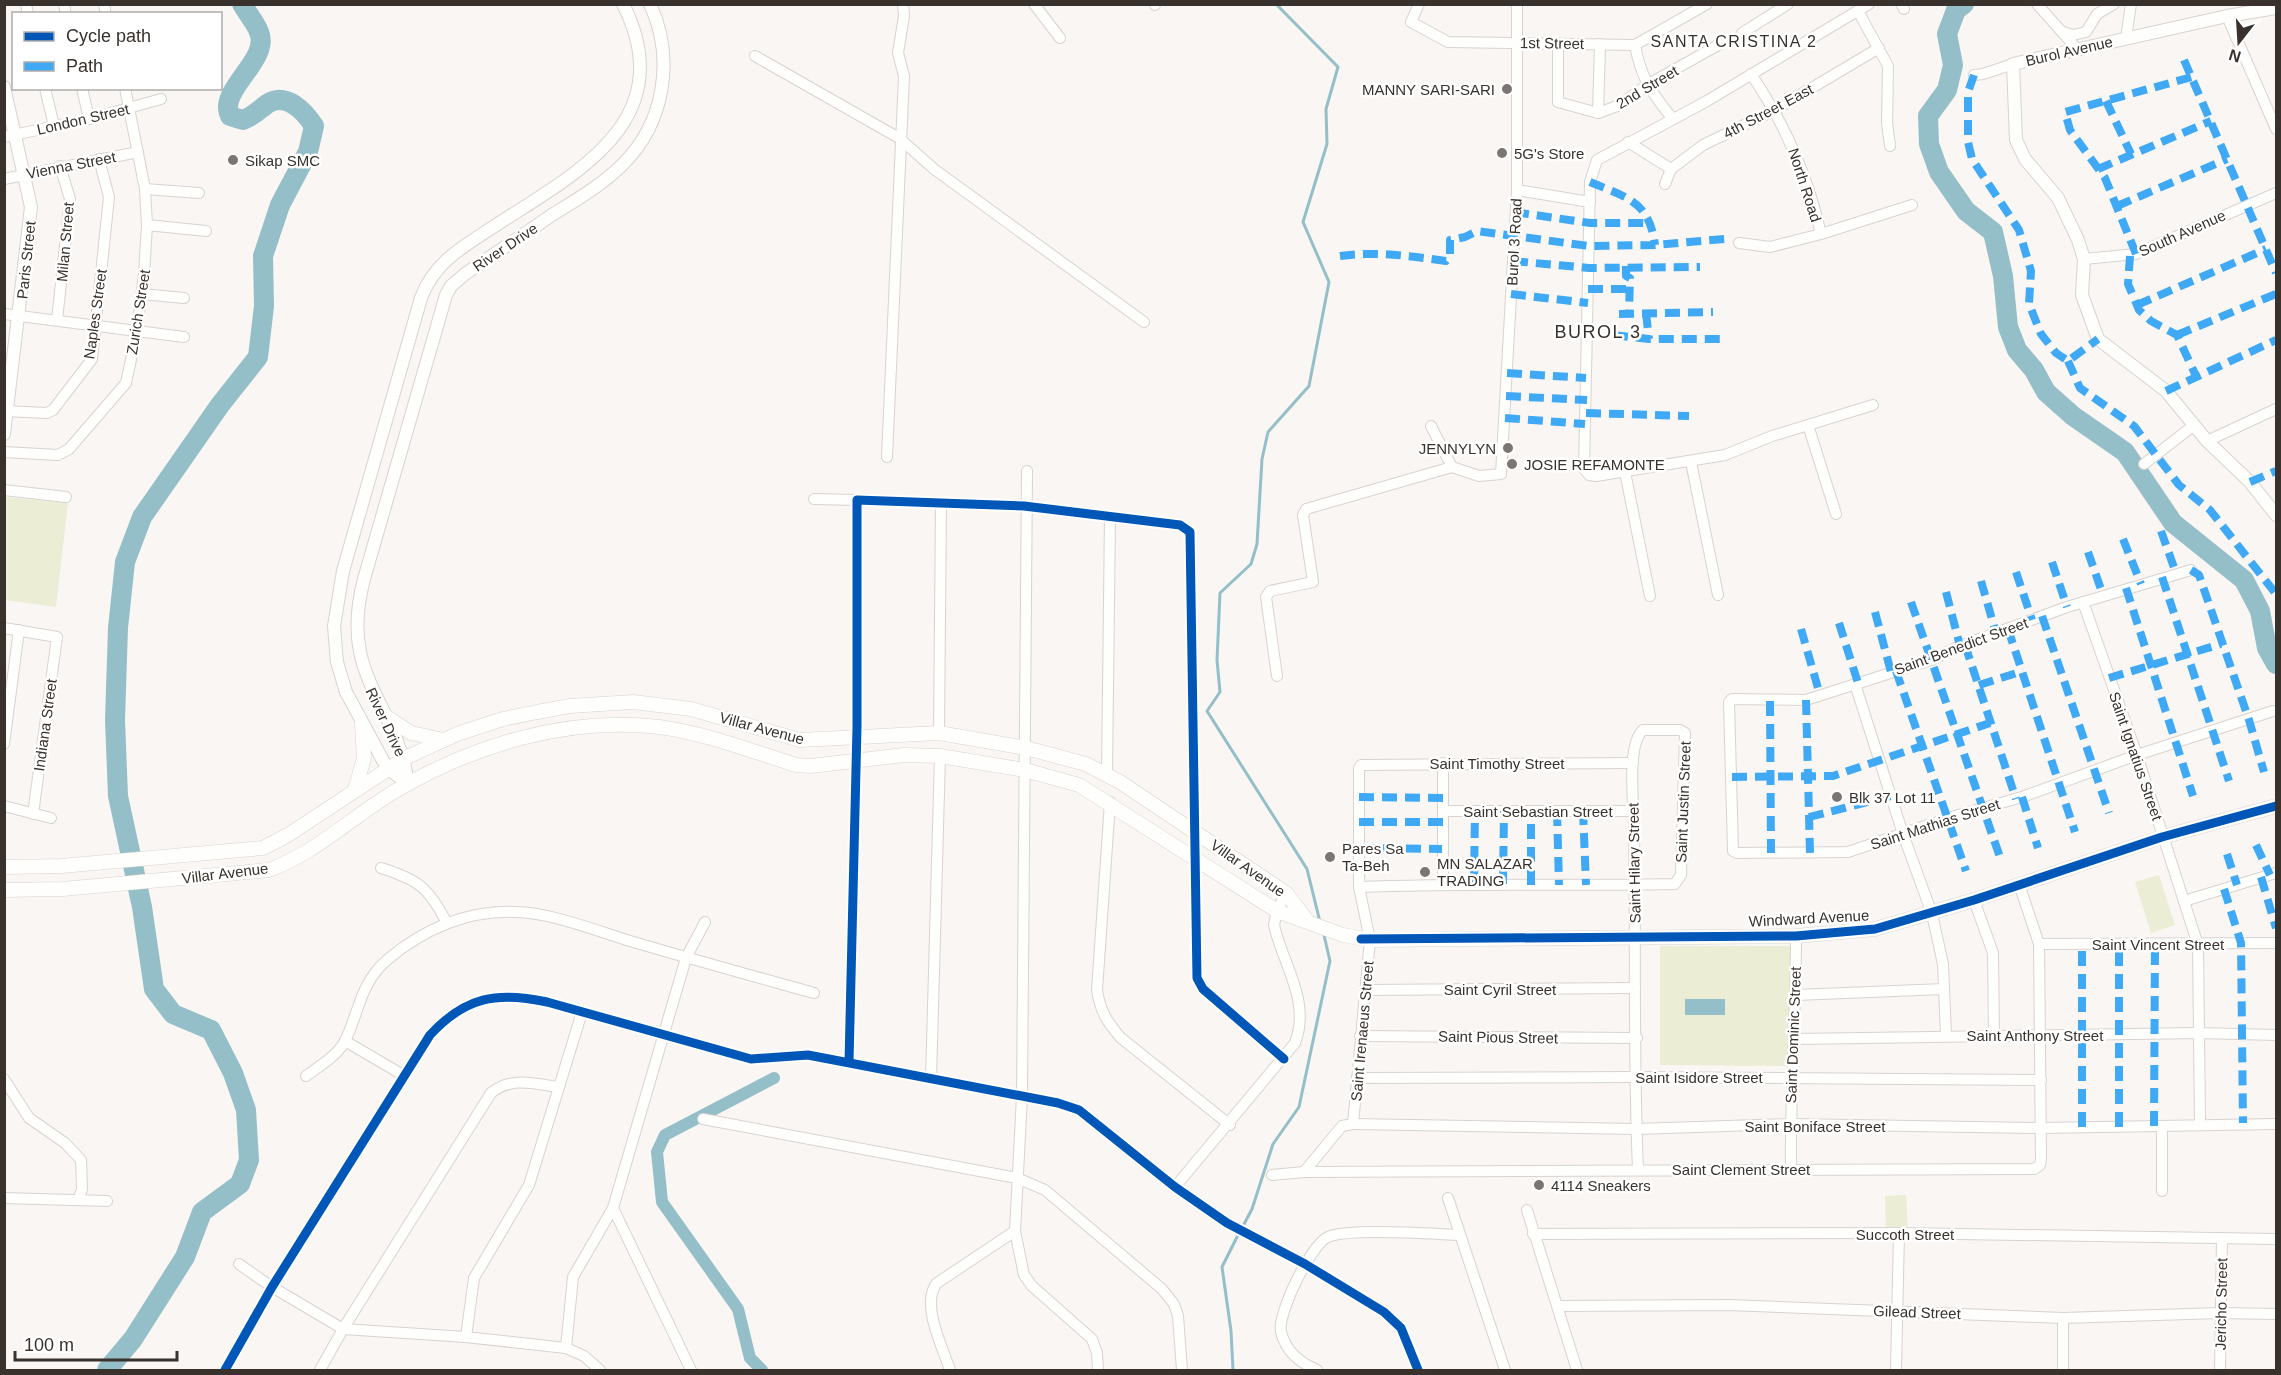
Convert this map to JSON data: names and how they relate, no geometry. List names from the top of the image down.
{
  "streets": {
    "main road": ["Villar Avenue", "Windward Avenue"],
    "street": [
      "1st Street",
      "Burol Avenue",
      "2nd Street",
      "4th Street East",
      "London Street",
      "Vienna Street",
      "North Road",
      "South Avenue",
      "Milan Street",
      "Burol 3 Road",
      "River Drive",
      "Paris Street",
      "Zurich Street",
      "Naples Street",
      "Saint Benedict Street",
      "Indiana Street",
      "Saint Ignatius Street",
      "Saint Timothy Street",
      "Saint Justin Street",
      "Saint Sebastian Street",
      "Saint Mathias Street",
      "Saint Hilary Street",
      "Saint Vincent Street",
      "Saint Cyril Street",
      "Saint Irenaeus Street",
      "Saint Dominic Street",
      "Saint Anthony Street",
      "Saint Pious Street",
      "Saint Isidore Street",
      "Saint Boniface Street",
      "Saint Clement Street",
      "Succoth Street",
      "Jericho Street",
      "Gilead Street"
    ]
  },
  "crossings": [
    ["1st Street", "2nd Street"],
    ["1st Street", "Burol 3 Road"],
    ["Burol Avenue", "South Avenue"],
    ["4th Street East", "North Road"],
    ["London Street", "Paris Street"],
    ["London Street", "Zurich Street"],
    ["Vienna Street", "Milan Street"],
    ["Vienna Street", "Paris Street"],
    ["Vienna Street", "Zurich Street"],
    ["Vienna Street", "Naples Street"],
    ["River Drive", "Villar Avenue"],
    ["Paris Street", "Naples Street"],
    ["Saint Benedict Street", "Saint Ignatius Street"],
    ["Saint Benedict Street", "Saint Mathias Street"],
    ["Villar Avenue", "Windward Avenue"],
    ["Saint Ignatius Street", "Saint Mathias Street"],
    ["Saint Ignatius Street", "Windward Avenue"],
    ["Saint Ignatius Street", "Saint Vincent Street"],
    ["Saint Ignatius Street", "Saint Anthony Street"],
    ["Saint Ignatius Street", "Saint Boniface Street"],
    ["Saint Timothy Street", "Saint Hilary Street"],
    ["Saint Timothy Street", "Saint Irenaeus Street"],
    ["Saint Justin Street", "Saint Hilary Street"],
    ["Saint Sebastian Street", "Saint Hilary Street"],
    ["Saint Hilary Street", "Windward Avenue"],
    ["Saint Hilary Street", "Saint Cyril Street"],
    ["Saint Hilary Street", "Saint Pious Street"],
    ["Saint Hilary Street", "Saint Isidore Street"],
    ["Saint Hilary Street", "Saint Boniface Street"],
    ["Saint Hilary Street", "Saint Clement Street"],
    ["Windward Avenue", "Saint Irenaeus Street"],
    ["Windward Avenue", "Saint Dominic Street"],
    ["Saint Cyril Street", "Saint Irenaeus Street"],
    ["Saint Irenaeus Street", "Saint Pious Street"],
    ["Saint Irenaeus Street", "Saint Isidore Street"],
    ["Saint Irenaeus Street", "Saint Boniface Street"],
    ["Saint Dominic Street", "Saint Anthony Street"],
    ["Saint Dominic Street", "Saint Isidore Street"],
    ["Saint Dominic Street", "Saint Boniface Street"],
    ["Saint Dominic Street", "Saint Clement Street"],
    ["Saint Boniface Street", "Saint Clement Street"],
    ["Succoth Street", "Jericho Street"],
    ["Jericho Street", "Gilead Street"]
  ],
  "districts": ["SANTA CRISTINA 2", "BUROL 3"],
  "places": [
    "MANNY SARI-SARI",
    "5G's Store",
    "Sikap SMC",
    "JENNYLYN",
    "JOSIE REFAMONTE",
    "Blk 37 Lot 11",
    "Pares Sa Ta-Beh",
    "MN SALAZAR TRADING",
    "4114 Sneakers"
  ],
  "legend": ["Cycle path", "Path"],
  "scale_bar": "100 m",
  "north": "bottom"
}
